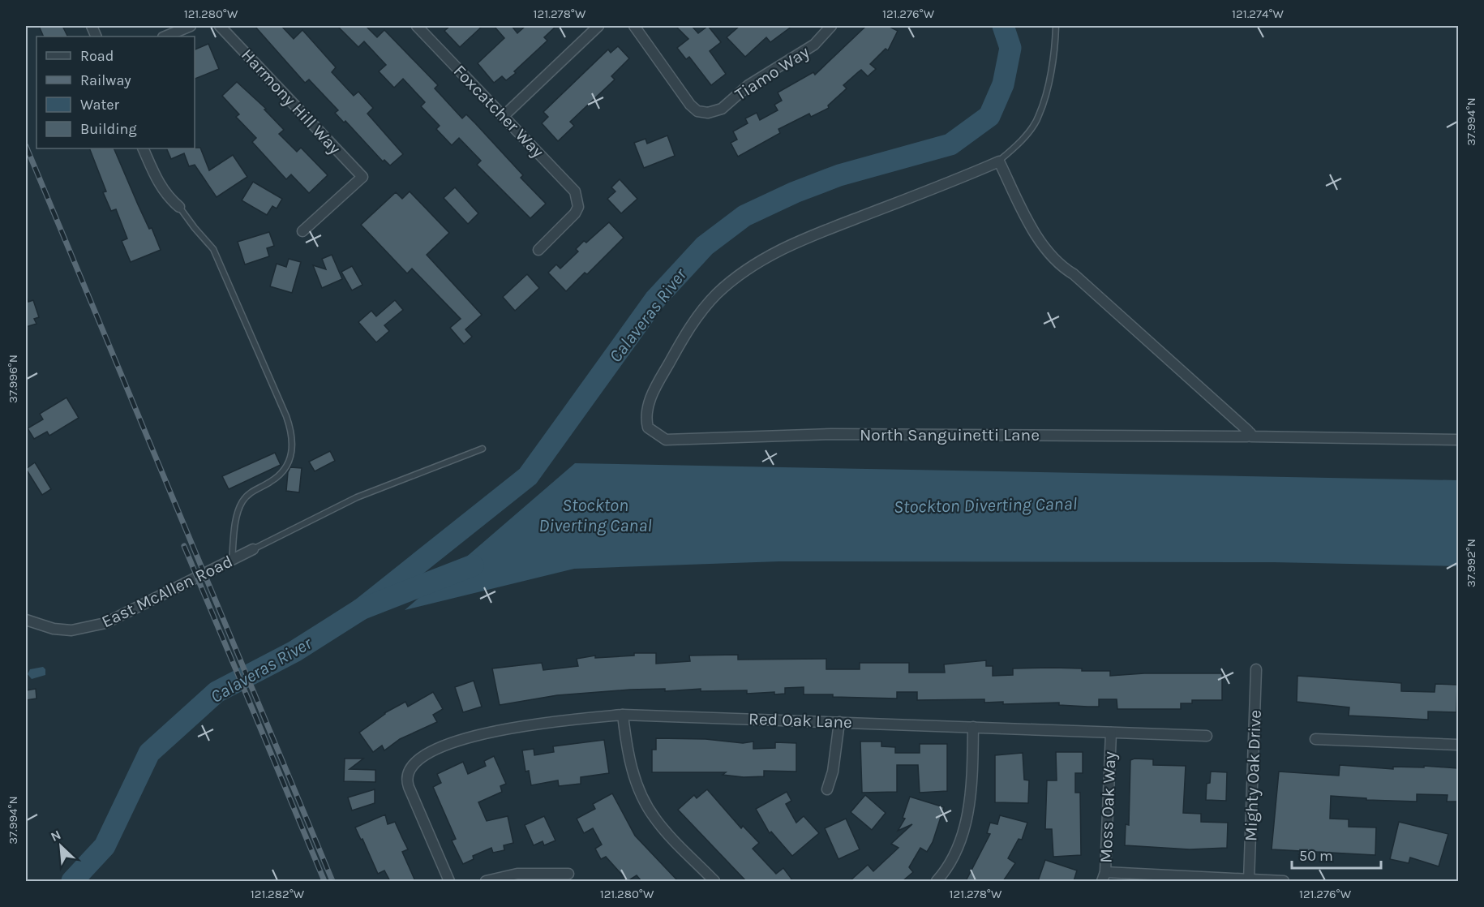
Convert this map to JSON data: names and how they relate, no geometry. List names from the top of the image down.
{
  "streets": {
    "street": [
      "Tiamo Way",
      "Harmony Hill Way",
      "Foxcatcher Way",
      "North Sanguinetti Lane",
      "East McAllen Road",
      "Red Oak Lane",
      "Mighty Oak Drive",
      "Moss Oak Way"
    ]
  },
  "crossings": [
    ["Red Oak Lane", "Moss Oak Way"]
  ],
  "water": ["Calaveras River", "Stockton Diverting Canal"],
  "legend": [
    "Road",
    "Railway",
    "Water",
    "Building"
  ],
  "scale_bar": "50 m",
  "north": "top left",
  "coordinates": [
    "121.280°W",
    "121.278°W",
    "121.276°W",
    "121.274°W",
    "37.994°N",
    "37.996°N",
    "37.992°N",
    "121.282°W"
  ]
}
